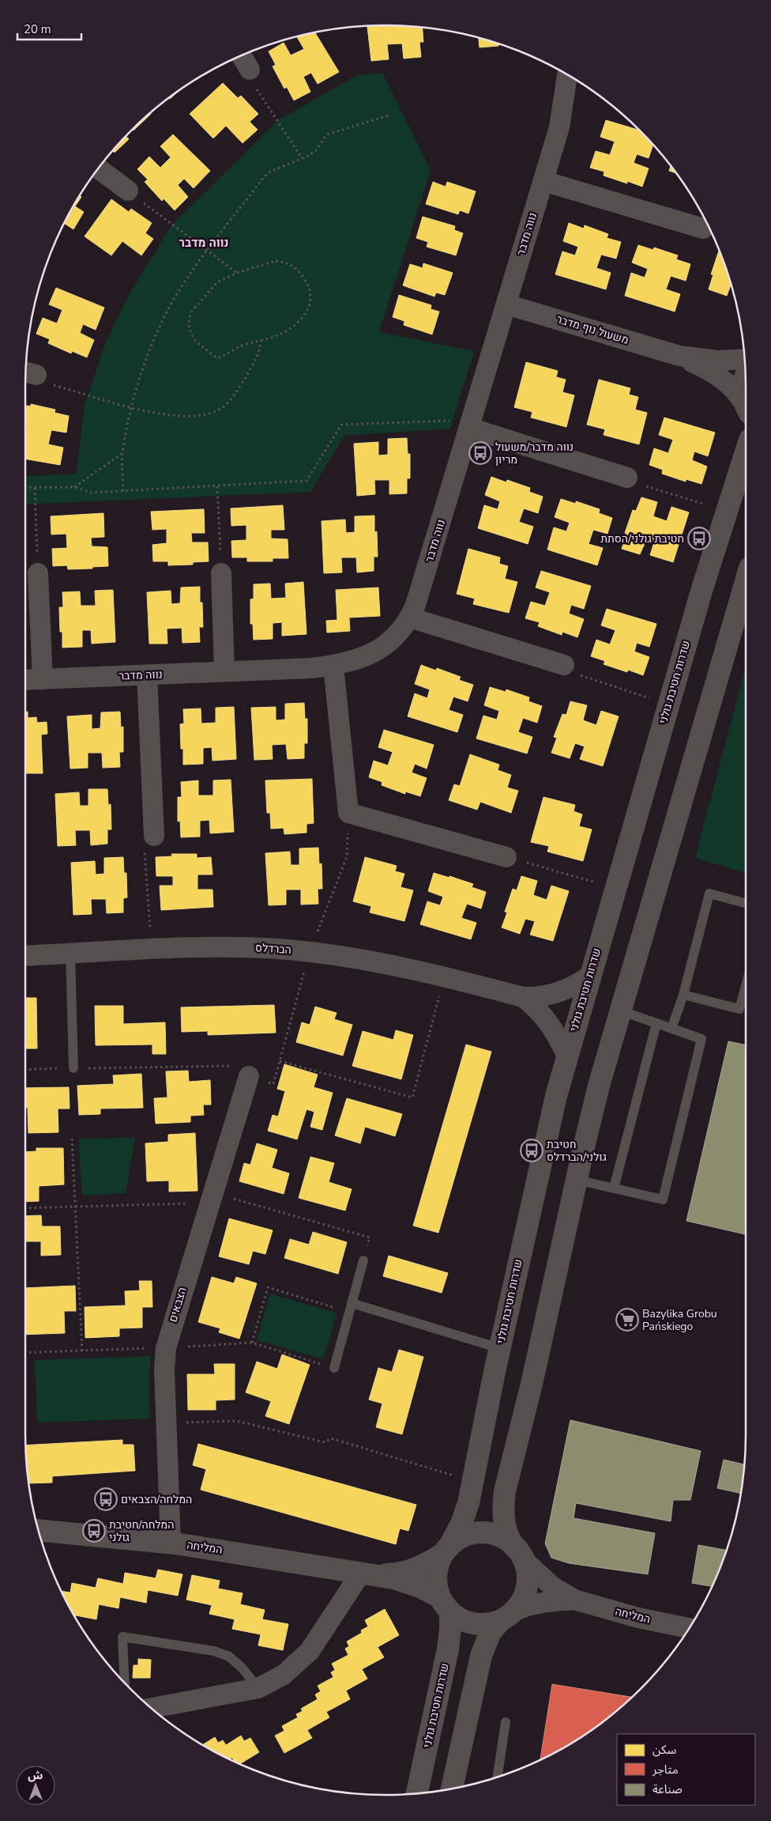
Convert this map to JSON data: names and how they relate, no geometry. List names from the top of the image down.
{
  "streets": {
    "street": [
      "נווה מדבר",
      "משעול נוף מדבר",
      "שדרות חטיבת גולני",
      "הברדלס",
      "הצבאים",
      "המליחה"
    ]
  },
  "crossings": [
    ["נווה מדבר", "משעול נוף מדבר"],
    ["שדרות חטיבת גולני", "הברדלס"],
    ["שדרות חטיבת גולני", "המליחה"],
    ["הצבאים", "המליחה"]
  ],
  "districts": ["נווה מדבר"],
  "places": {
    "bus stop": [
      "נווה מדבר/משעול מריון",
      "חטיבת גולני/הסתת",
      "חטיבת גולני/הברדלס",
      "המלחה/הצבאים",
      "המלחה/חטיבת גולני"
    ],
    "supermarket": ["Bazylika Grobu Pańskiego"]
  },
  "legend": ["سكن", "متاجر", "صناعة"],
  "scale_bar": "20 m",
  "north": "top"
}
